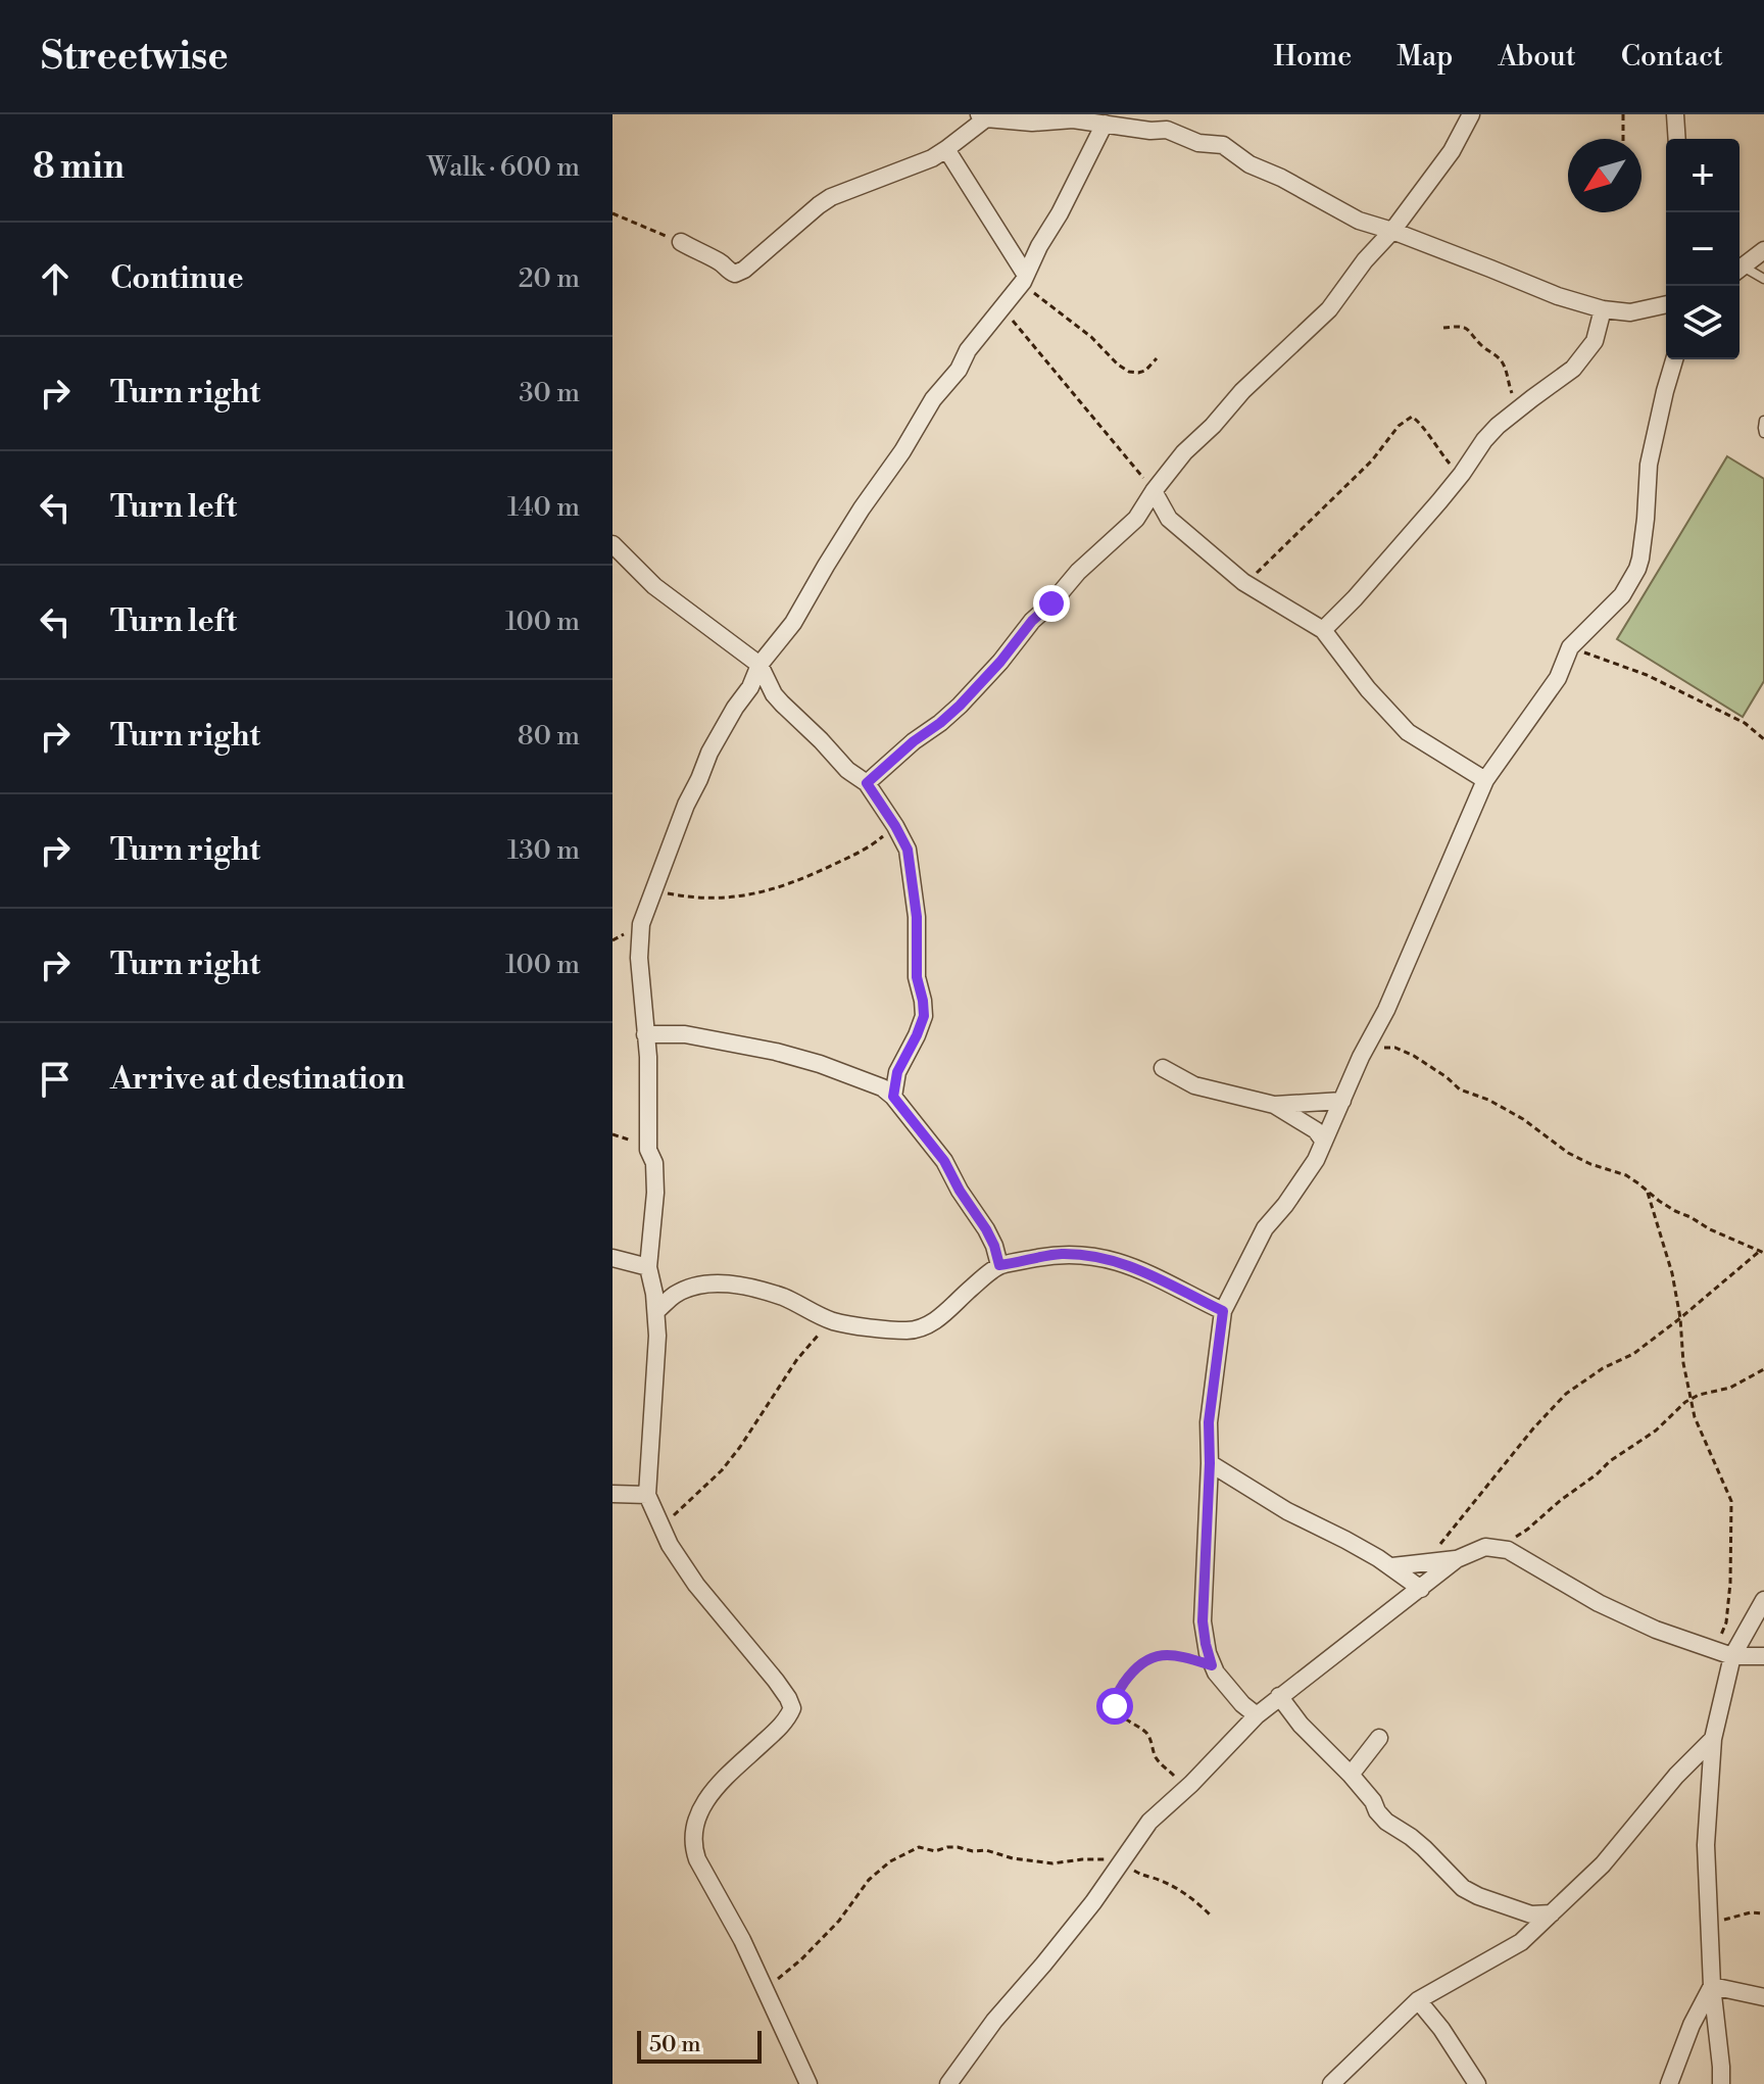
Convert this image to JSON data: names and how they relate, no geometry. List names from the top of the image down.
{
  "scale_bar": "50 m",
  "north": "bottom left",
  "page": {
    "header": "Streetwise",
    "nav": [
      "Home",
      "Map",
      "About",
      "Contact"
    ],
    "heading": ["8 min", "Walk · 600 m"],
    "map_buttons": ["+", "−"],
    "list": [
      ["Continue", "20 m"],
      ["Turn right", "30 m"],
      ["Turn left", "140 m"],
      ["Turn left", "100 m"],
      ["Turn right", "80 m"],
      ["Turn right", "130 m"],
      ["Turn right", "100 m"],
      "Arrive at destination"
    ],
    "scale": "50 m"
  }
}
